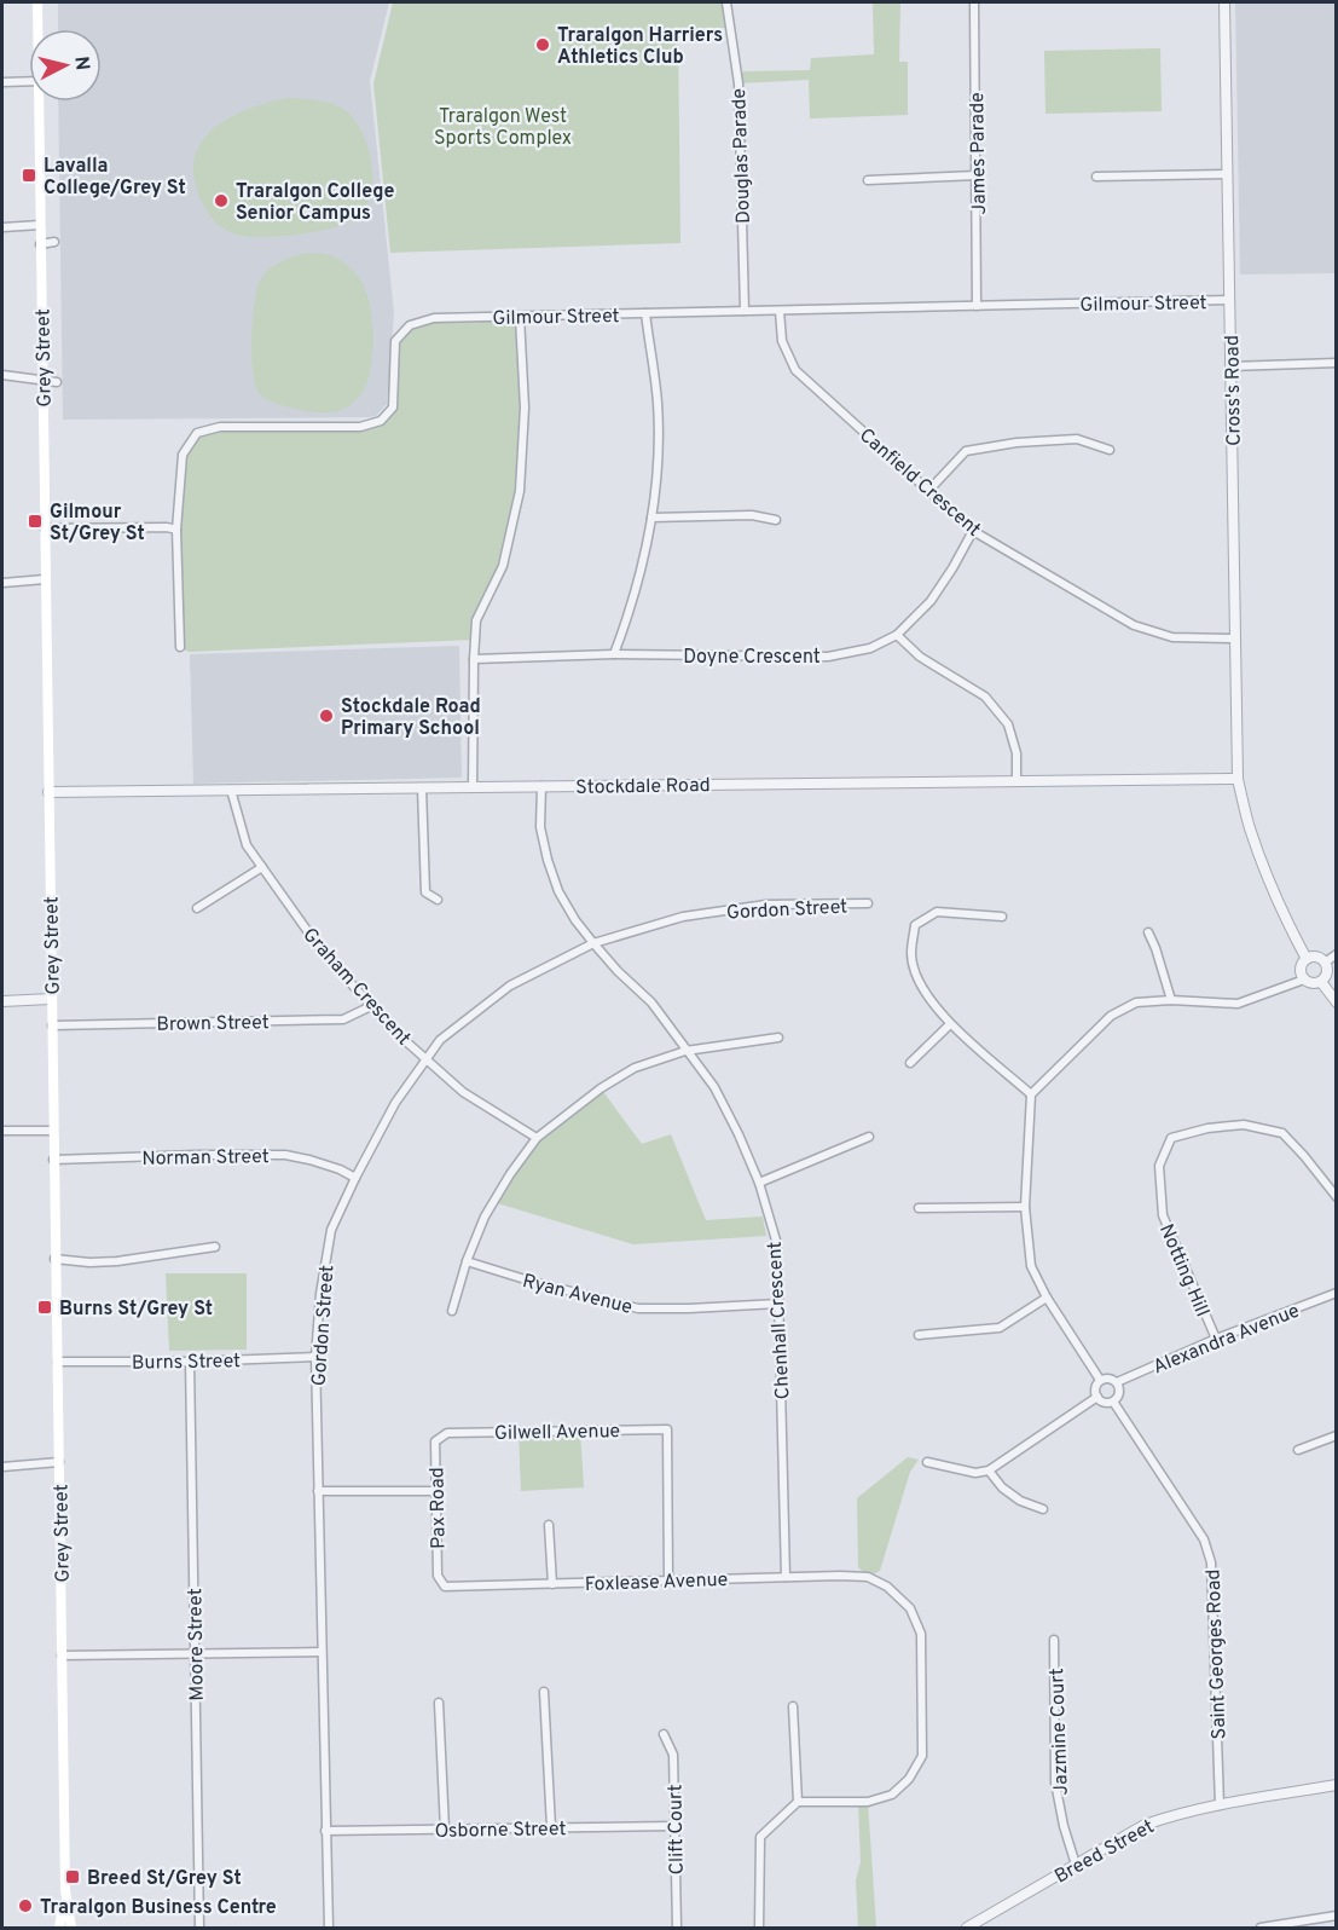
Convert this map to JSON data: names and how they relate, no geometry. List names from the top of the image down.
{
  "streets": {
    "main road": ["Grey Street"],
    "street": [
      "James Parade",
      "Douglas Parade",
      "Gilmour Street",
      "Cross's Road",
      "Canfield Crescent",
      "Doyne Crescent",
      "Stockdale Road",
      "Gordon Street",
      "Graham Crescent",
      "Brown Street",
      "Norman Street",
      "Notting Hill",
      "Ryan Avenue",
      "Chenhall Crescent",
      "Alexandra Avenue",
      "Burns Street",
      "Gilwell Avenue",
      "Pax Road",
      "Foxlease Avenue",
      "Moore Street",
      "Saint Georges Road",
      "Jazmine Court",
      "Osborne Street",
      "Clift Court",
      "Breed Street"
    ]
  },
  "crossings": [
    ["James Parade", "Gilmour Street"],
    ["Douglas Parade", "Gilmour Street"],
    ["Gilmour Street", "Cross's Road"],
    ["Gilmour Street", "Canfield Crescent"],
    ["Grey Street", "Stockdale Road"],
    ["Grey Street", "Brown Street"],
    ["Grey Street", "Norman Street"],
    ["Grey Street", "Burns Street"],
    ["Cross's Road", "Canfield Crescent"],
    ["Cross's Road", "Stockdale Road"],
    ["Canfield Crescent", "Doyne Crescent"],
    ["Stockdale Road", "Graham Crescent"],
    ["Stockdale Road", "Chenhall Crescent"],
    ["Gordon Street", "Graham Crescent"],
    ["Gordon Street", "Norman Street"],
    ["Gordon Street", "Chenhall Crescent"],
    ["Gordon Street", "Burns Street"],
    ["Gordon Street", "Osborne Street"],
    ["Graham Crescent", "Brown Street"],
    ["Notting Hill", "Alexandra Avenue"],
    ["Ryan Avenue", "Chenhall Crescent"],
    ["Chenhall Crescent", "Foxlease Avenue"],
    ["Alexandra Avenue", "Saint Georges Road"],
    ["Burns Street", "Moore Street"],
    ["Gilwell Avenue", "Pax Road"],
    ["Gilwell Avenue", "Foxlease Avenue"],
    ["Pax Road", "Foxlease Avenue"],
    ["Saint Georges Road", "Breed Street"],
    ["Jazmine Court", "Breed Street"],
    ["Osborne Street", "Clift Court"]
  ],
  "parks": ["Traralgon West Sports Complex"],
  "places": {
    "other": [
      "Traralgon Harriers Athletics Club",
      "Traralgon College Senior Campus",
      "Stockdale Road Primary School",
      "Traralgon Business Centre"
    ],
    "transit": [
      "Lavalla College/Grey St",
      "Gilmour St/Grey St",
      "Burns St/Grey St",
      "Breed St/Grey St"
    ]
  },
  "north": "right"
}
